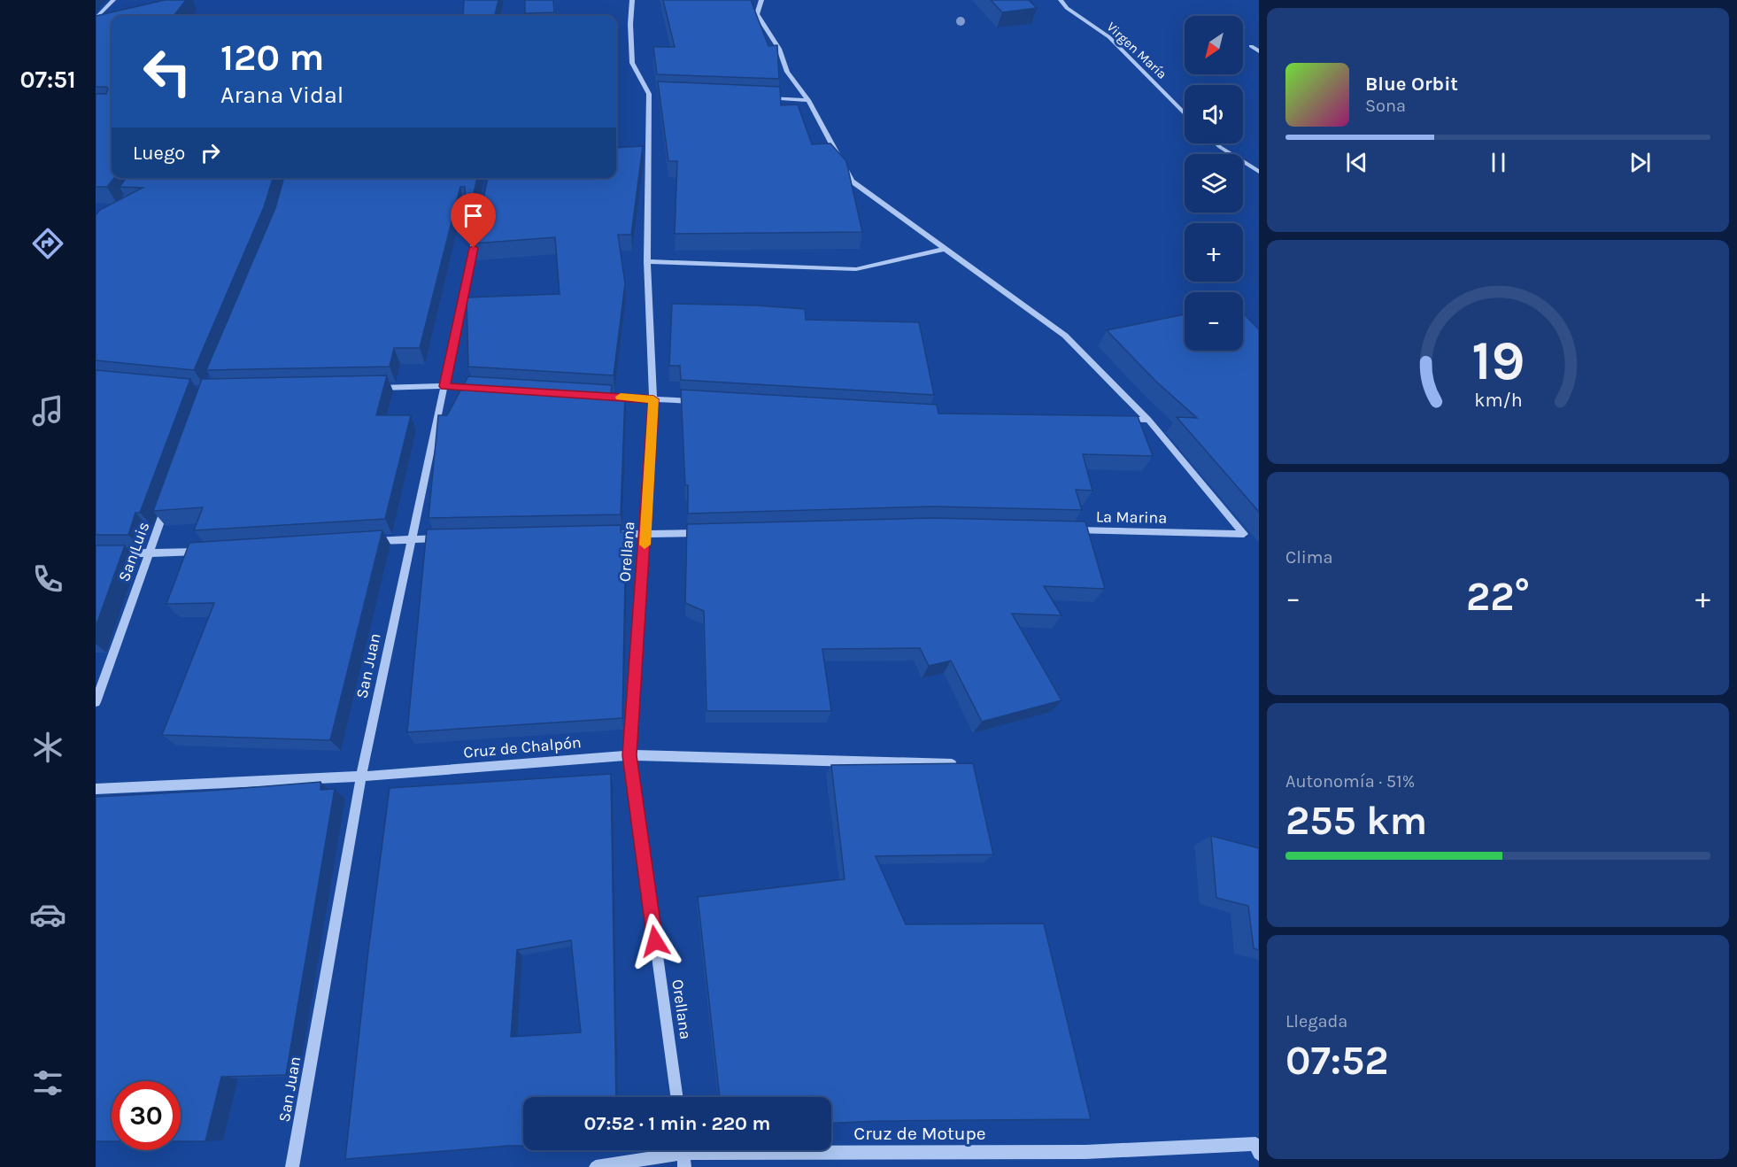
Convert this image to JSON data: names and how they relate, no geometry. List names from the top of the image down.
{
  "streets": {
    "street": [
      "Virgen María",
      "La Marina",
      "San Luis",
      "Orellana",
      "San Juan",
      "Cruz de Chalpón",
      "Cruz de Motupe"
    ]
  },
  "crossings": [
    ["Orellana", "Cruz de Chalpón"],
    ["San Juan", "Cruz de Chalpón"]
  ],
  "north": "bottom left",
  "page": {
    "tabs": "07:51",
    "map_buttons": ["+", "−"],
    "turn": ["120 m", "Arana Vidal"],
    "song": ["Blue Orbit", "Sona"],
    "then": "Luego",
    "tile": [
      "Clima",
      ["Autonomía · 51%", "255 km"],
      ["Llegada", "07:52"]
    ],
    "heat": ["−", "22°", "+"],
    "limit": "30",
    "trip": "07:52 · 1 min · 220 m",
    "gauge": ["19", "km/h"]
  }
}
